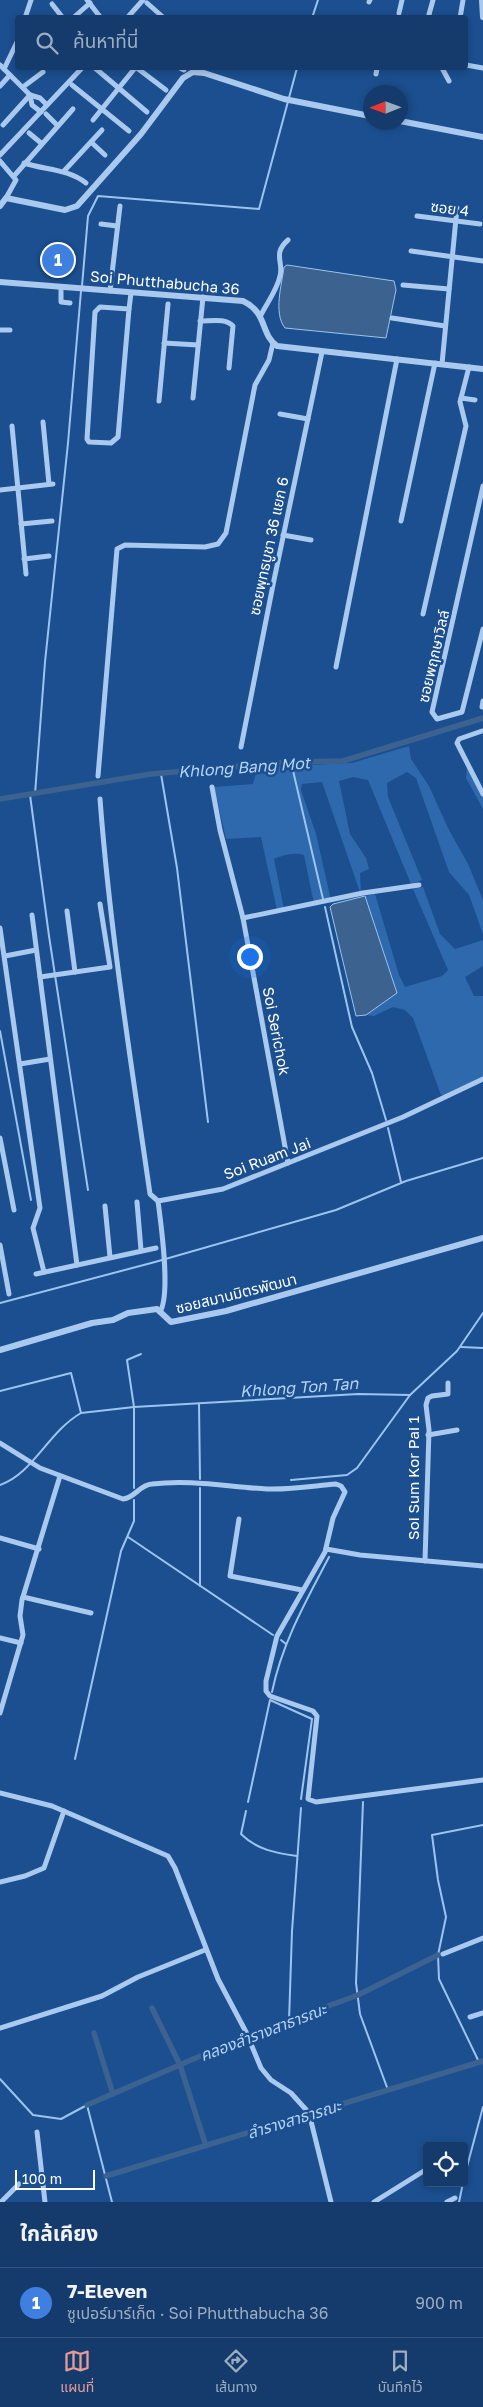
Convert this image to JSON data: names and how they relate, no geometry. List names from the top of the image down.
{
  "streets": {
    "street": [
      "ซอย 4",
      "Soi Phutthabucha 36",
      "ซอยพุทธบูชา 36 แยก 6",
      "ซอยพฤกษาวิลล์",
      "Soi Serichok",
      "Soi Ruam Jai",
      "ซอยสมานมิตรพัฒนา",
      "Soi Sum Kor Pai 1"
    ]
  },
  "crossings": [
    ["Soi Serichok", "Soi Ruam Jai"]
  ],
  "water": [
    "Khlong Bang Mot",
    "Khlong Ton Tan",
    "คลองลำรางสาธารณะ",
    "ลำรางสาธารณะ"
  ],
  "scale_bar": "100 m",
  "north": "left",
  "page": {
    "search": "ค้นหาที่นี่",
    "pins": "1",
    "scale": "100 m",
    "heading": "ใกล้เคียง",
    "list": [
      {
        "mark": "1",
        "name": "7-Eleven",
        "note": "ซูเปอร์มาร์เก็ต · Soi Phutthabucha 36",
        "value": "900 m"
      }
    ],
    "nav": ["แผนที่", "เส้นทาง", "บันทึกไว้"]
  }
}
